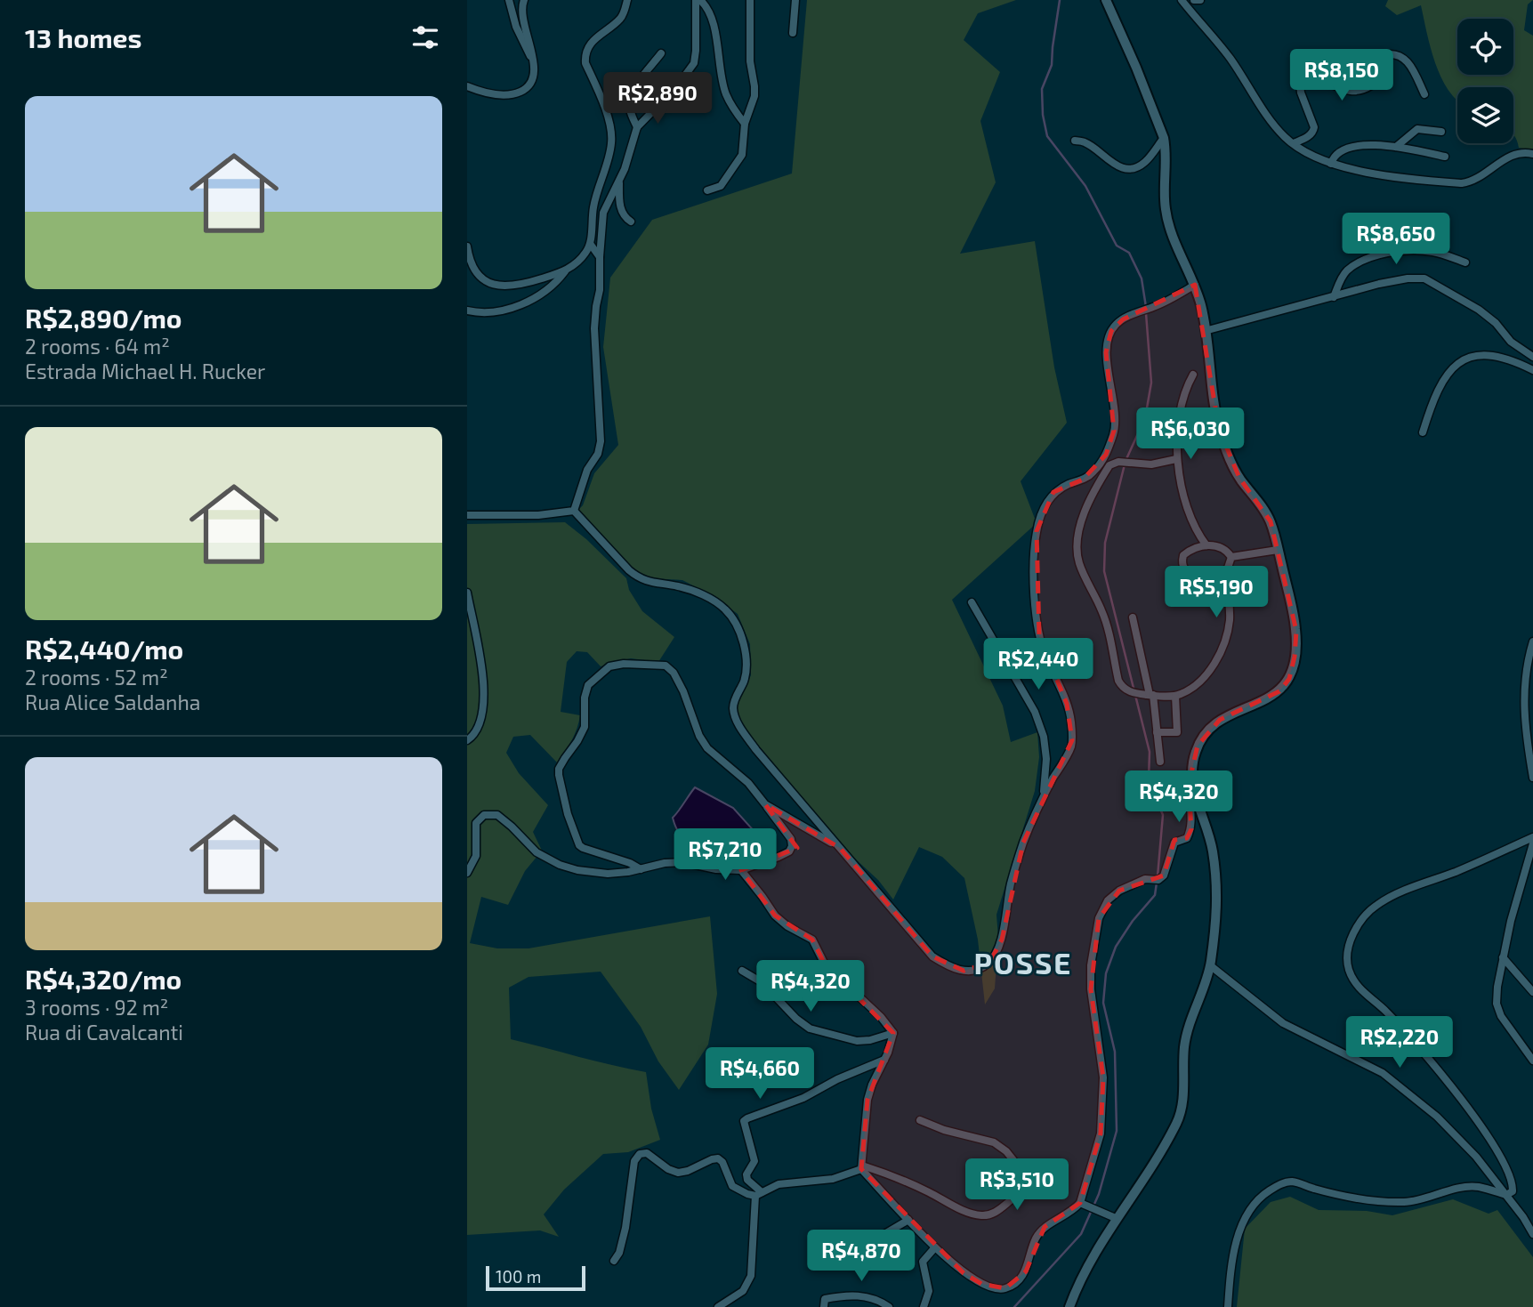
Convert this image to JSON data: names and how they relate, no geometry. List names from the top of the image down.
{
  "districts": ["POSSE"],
  "scale_bar": "100 m",
  "page": {
    "heading": "13 homes",
    "price": [
      "R$8,150",
      "R$2,890",
      "R$8,650",
      "R$6,030",
      "R$5,190",
      "R$2,440",
      "R$4,320",
      "R$7,210",
      "R$4,320",
      "R$2,220",
      "R$4,660",
      "R$3,510",
      "R$4,870"
    ],
    "list": [
      {
        "name": "R$2,890/mo",
        "note": "2 rooms · 64 m² · Estrada Michael H. Rucker"
      },
      {
        "name": "R$2,440/mo",
        "note": "2 rooms · 52 m² · Rua Alice Saldanha"
      },
      {
        "name": "R$4,320/mo",
        "note": "3 rooms · 92 m² · Rua di Cavalcanti"
      }
    ],
    "scale": "100 m"
  }
}
